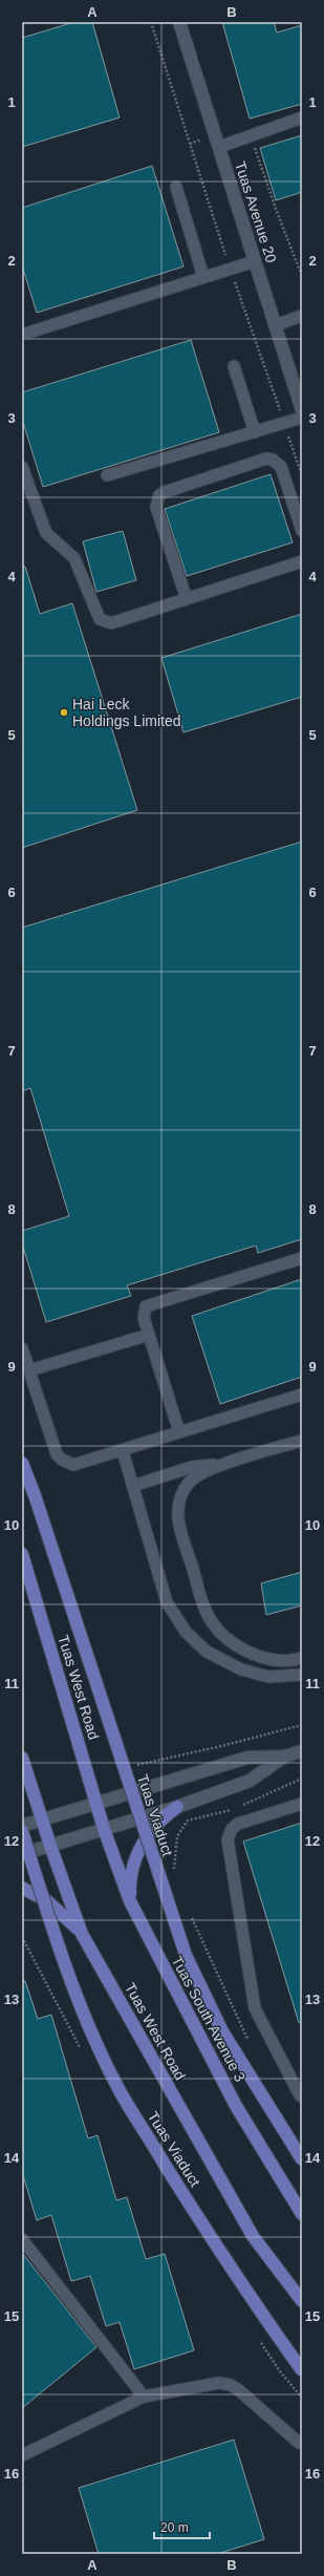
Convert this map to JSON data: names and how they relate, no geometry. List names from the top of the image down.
{
  "streets": {
    "main road": ["Tuas West Road", "Tuas Viaduct", "Tuas South Avenue 3"],
    "street": ["Tuas Avenue 20"]
  },
  "crossings": [
    ["Tuas West Road", "Tuas South Avenue 3"]
  ],
  "places": ["Hai Leck Holdings Limited"],
  "scale_bar": "20 m",
  "grid": {
    "columns": ["A", "B"],
    "rows": [
      "1",
      "2",
      "3",
      "4",
      "5",
      "6",
      "7",
      "8",
      "9",
      "10",
      "11",
      "12",
      "13",
      "14",
      "15",
      "16"
    ]
  }
}
